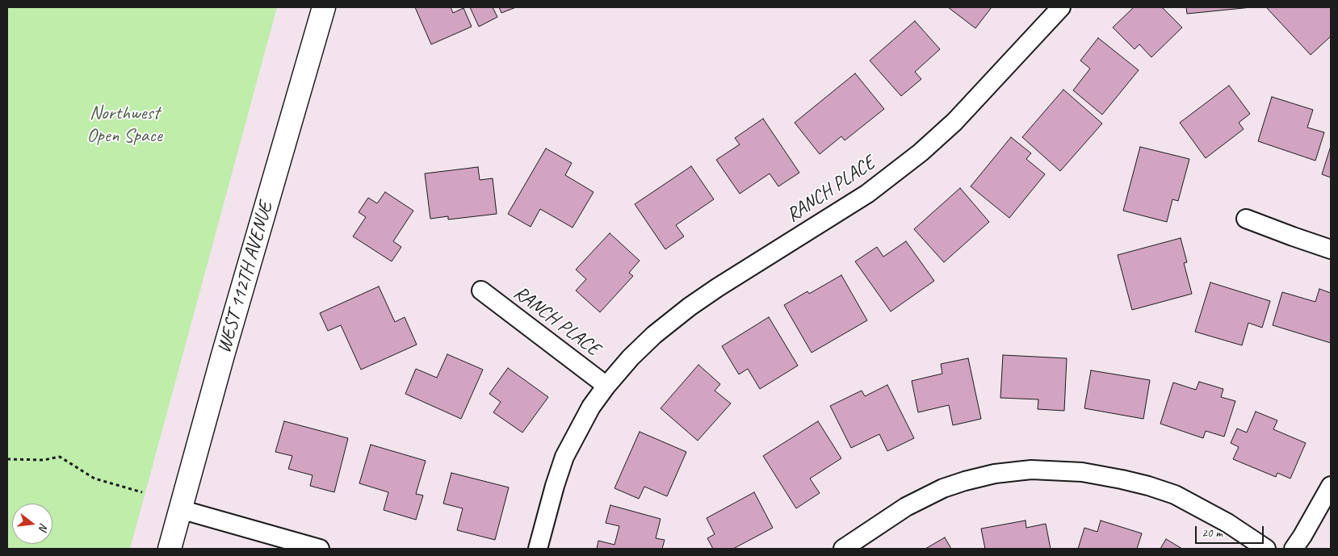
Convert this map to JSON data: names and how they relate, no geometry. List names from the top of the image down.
{
  "streets": {
    "main road": ["WEST 112TH AVENUE"],
    "street": ["RANCH PLACE"]
  },
  "parks": ["Northwest Open Space"],
  "scale_bar": "20 m",
  "north": "right"
}
